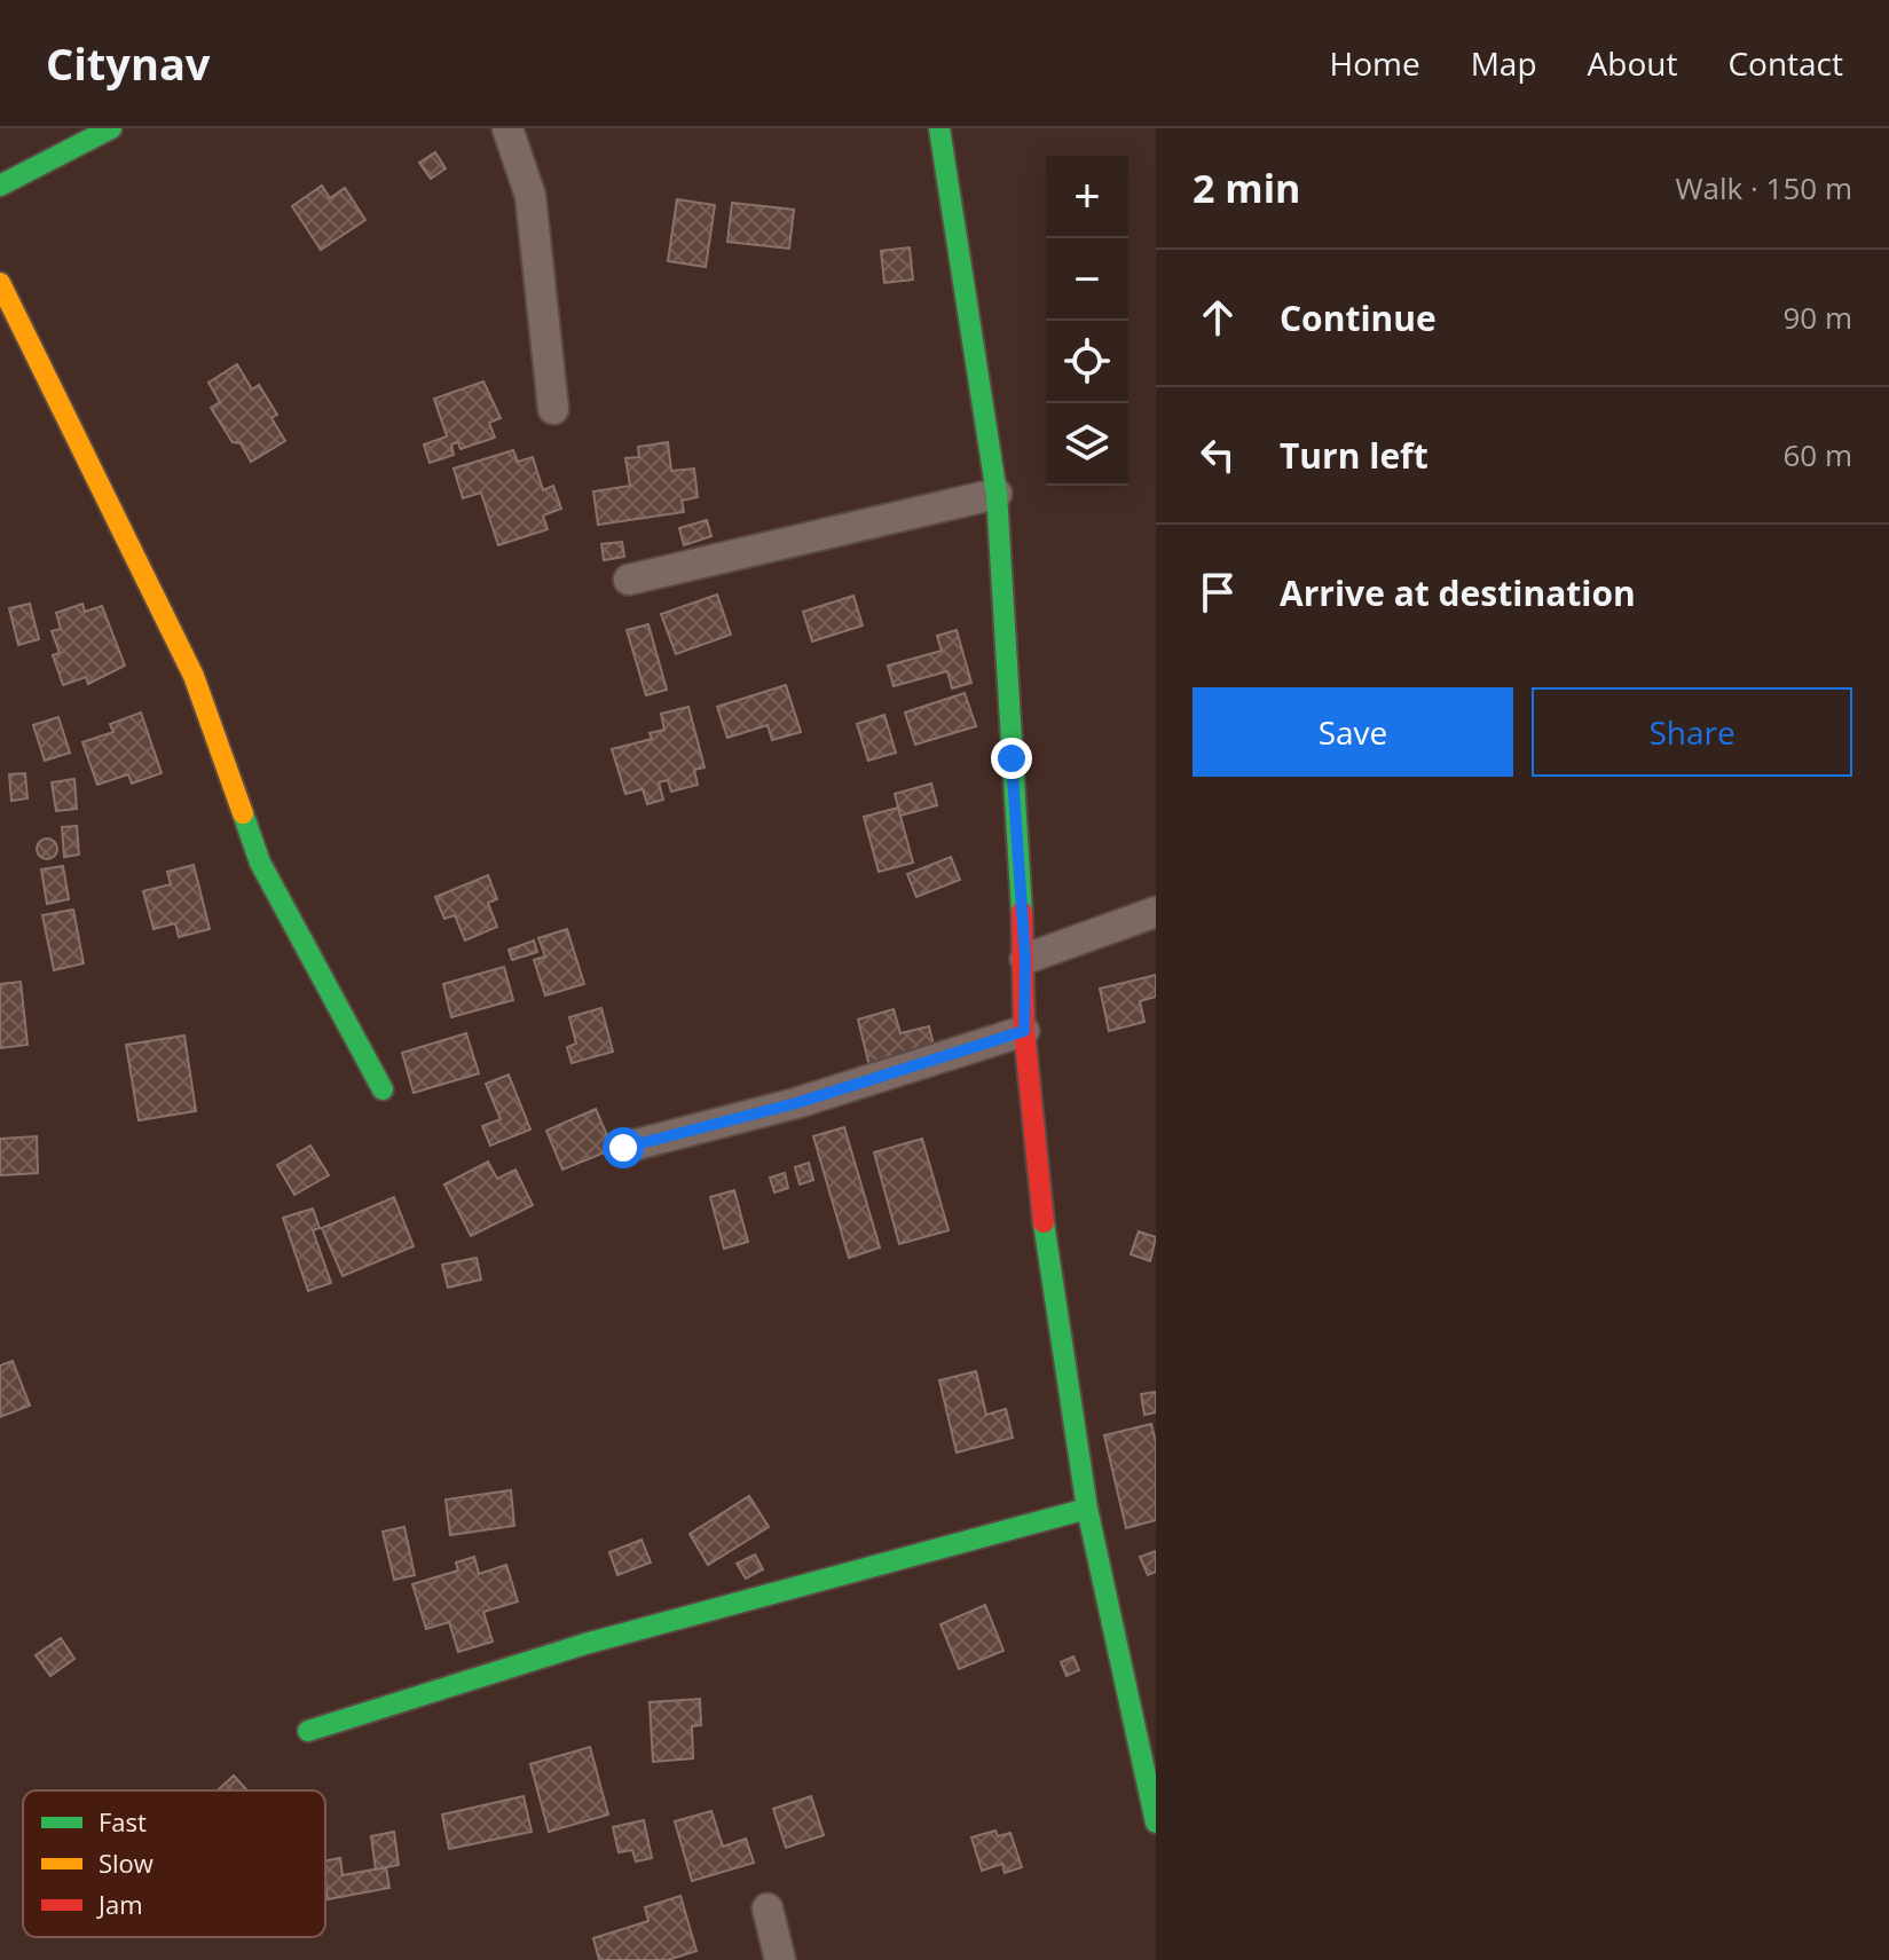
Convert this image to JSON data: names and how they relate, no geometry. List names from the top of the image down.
{
  "legend": ["Fast", "Slow", "Jam"],
  "page": {
    "header": "Citynav",
    "nav": [
      "Home",
      "Map",
      "About",
      "Contact"
    ],
    "heading": ["2 min", "Walk · 150 m"],
    "map_buttons": ["+", "−"],
    "list": [
      ["Continue", "90 m"],
      ["Turn left", "60 m"],
      "Arrive at destination"
    ],
    "buttons": ["Save", "Share"]
  }
}
